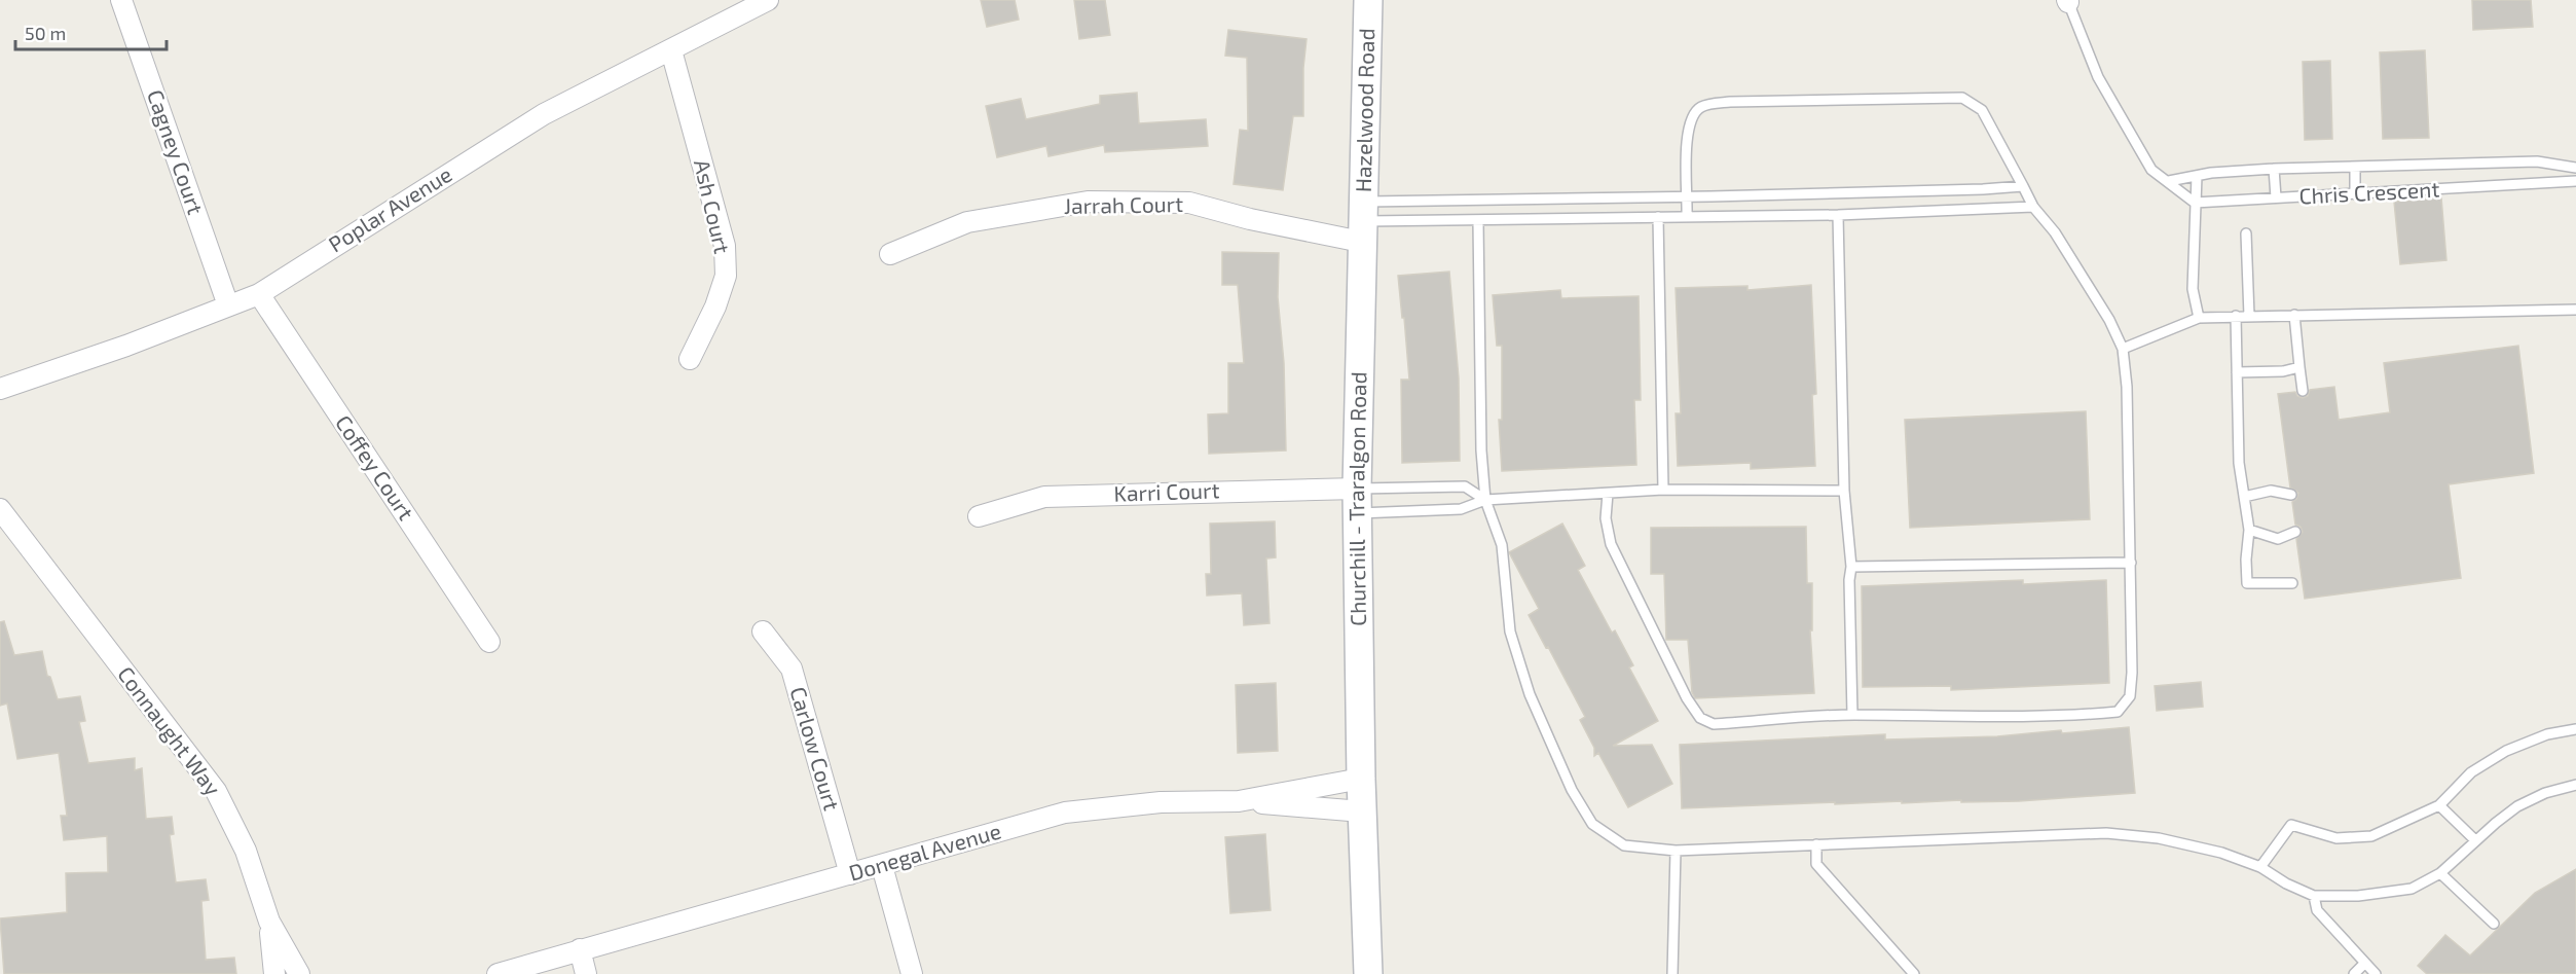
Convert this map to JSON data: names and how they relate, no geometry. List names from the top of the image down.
{
  "streets": {
    "main road": ["Hazelwood Road", "Churchill - Traralgon Road"],
    "street": [
      "Cagney Court",
      "Jarrah Court",
      "Ash Court",
      "Poplar Avenue",
      "Coffey Court",
      "Karri Court",
      "Connaught Way",
      "Carlow Court",
      "Donegal Avenue"
    ],
    "lane": ["Chris Crescent"]
  },
  "crossings": [
    ["Hazelwood Road", "Jarrah Court"],
    ["Hazelwood Road", "Churchill - Traralgon Road"],
    ["Cagney Court", "Poplar Avenue"],
    ["Jarrah Court", "Churchill - Traralgon Road"],
    ["Ash Court", "Poplar Avenue"],
    ["Poplar Avenue", "Coffey Court"],
    ["Karri Court", "Churchill - Traralgon Road"],
    ["Churchill - Traralgon Road", "Donegal Avenue"],
    ["Carlow Court", "Donegal Avenue"]
  ],
  "scale_bar": "50 m"
}
